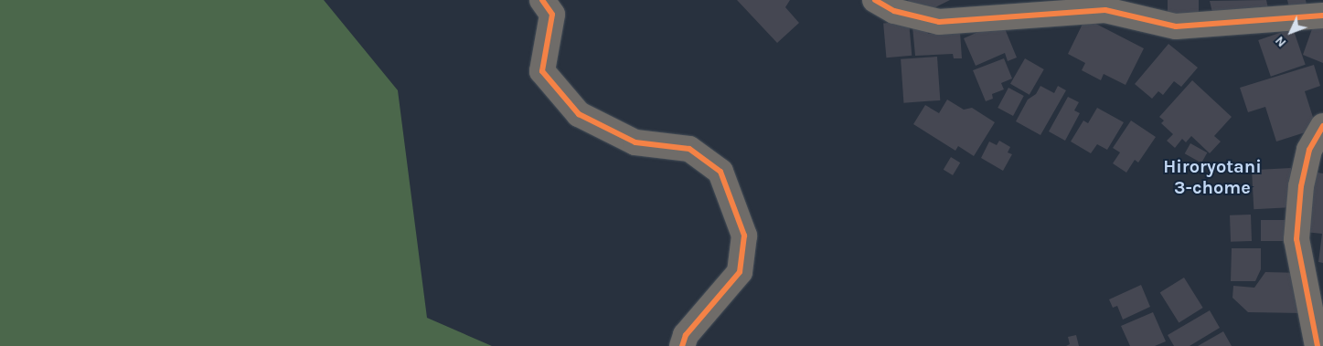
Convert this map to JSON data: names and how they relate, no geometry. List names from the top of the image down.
{
  "districts": ["Hiroryotani 3-chome"],
  "north": "bottom left"
}
